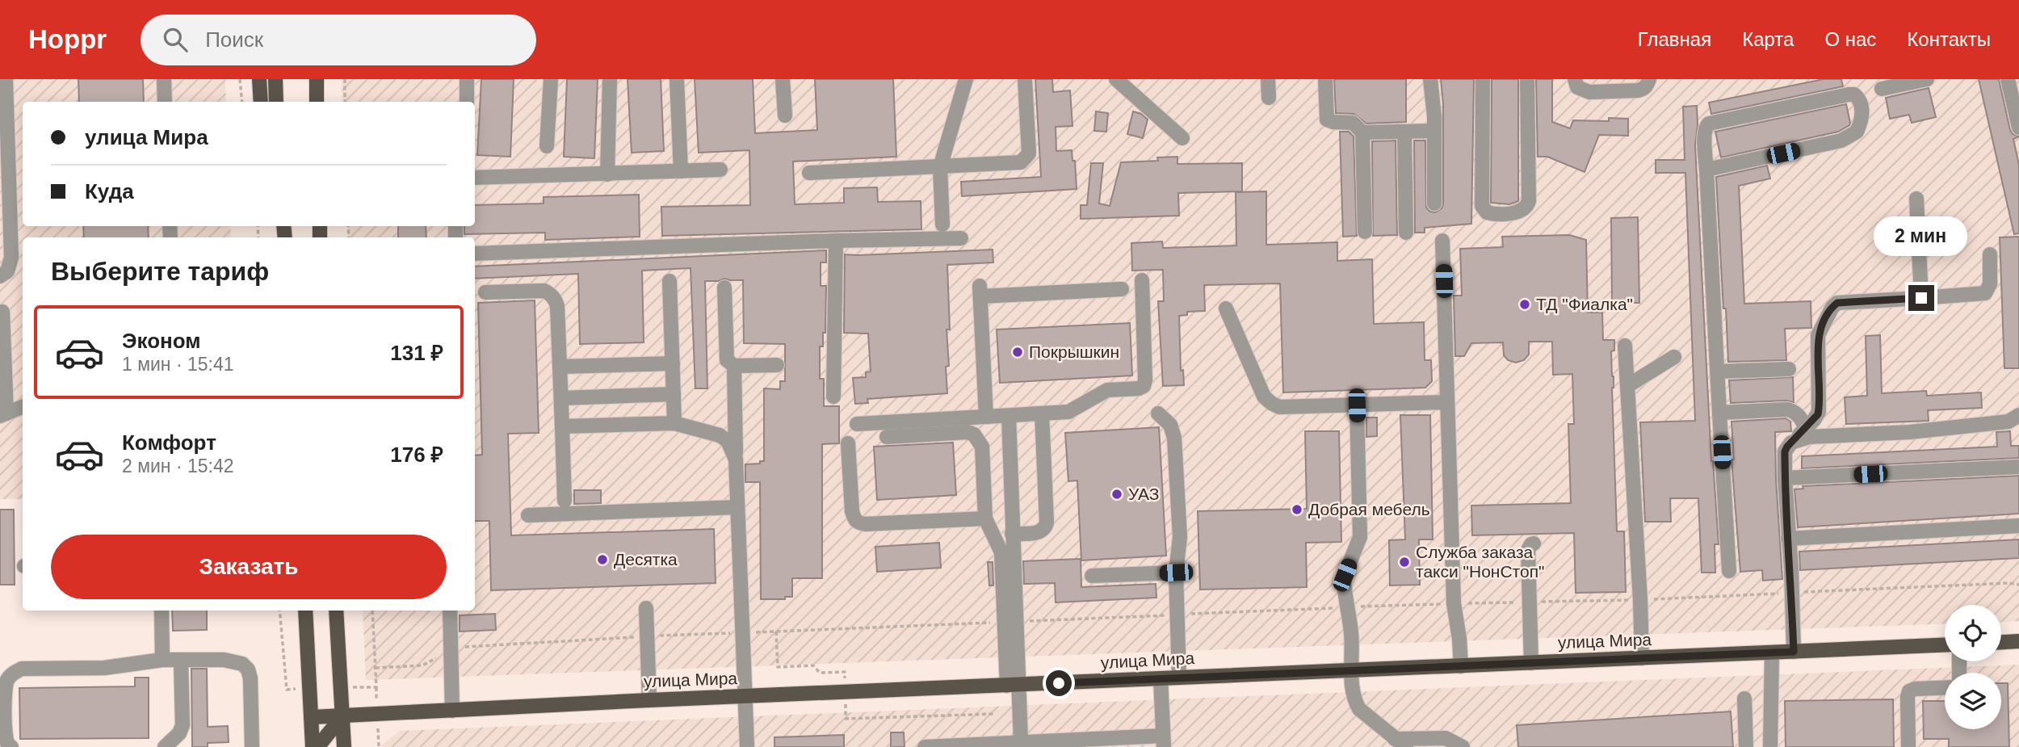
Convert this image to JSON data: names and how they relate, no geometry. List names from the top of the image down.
{
  "streets": {
    "main road": ["улица Мира"]
  },
  "places": [
    "ТД \"Фиалка\"",
    "Покрышкин",
    "УАЗ",
    "Добрая мебель",
    "Десятка",
    "Служба заказа такси \"НонСтоп\""
  ],
  "page": {
    "header": "Hoppr",
    "search": "Поиск",
    "nav": [
      "Главная",
      "Карта",
      "О нас",
      "Контакты"
    ],
    "banner": ["улица Мира", "Куда"],
    "bubble": "2 мин",
    "heading": "Выберите тариф",
    "list": [
      {
        "name": "Эконом",
        "note": "1 мин · 15:41",
        "value": "131 ₽"
      },
      {
        "name": "Комфорт",
        "note": "2 мин · 15:42",
        "value": "176 ₽"
      }
    ],
    "buttons": "Заказать"
  }
}
